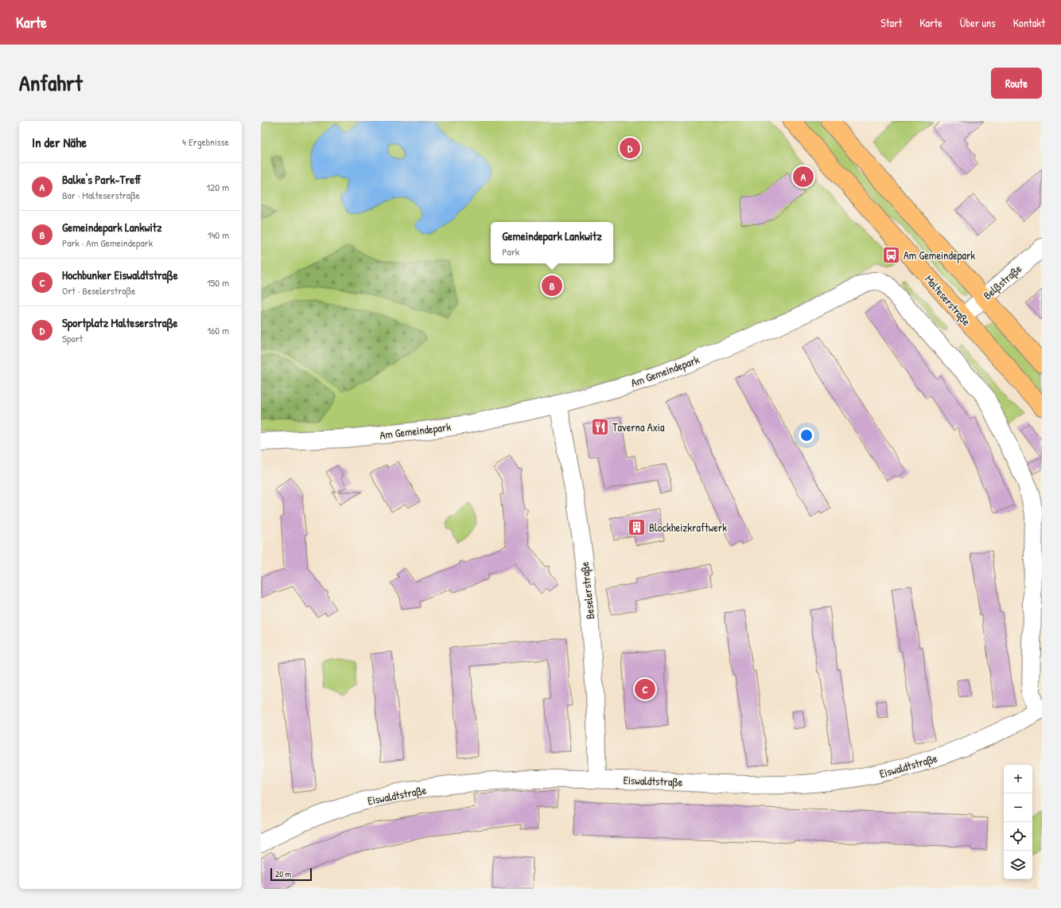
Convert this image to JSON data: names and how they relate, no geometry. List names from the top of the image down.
{
  "streets": {
    "main road": ["Malteserstraße"],
    "street": [
      "Belßstraße",
      "Am Gemeindepark",
      "Beselerstraße",
      "Eiswaldtstraße"
    ]
  },
  "crossings": [
    ["Belßstraße", "Malteserstraße"],
    ["Am Gemeindepark", "Beselerstraße"],
    ["Am Gemeindepark", "Eiswaldtstraße"],
    ["Beselerstraße", "Eiswaldtstraße"]
  ],
  "places": {
    "bus stop": ["Am Gemeindepark"],
    "restaurant": ["Taverna Axia"],
    "building": ["Blockheizkraftwerk"]
  },
  "scale_bar": "20 m",
  "page": {
    "header": "Karte",
    "nav": [
      "Start",
      "Karte",
      "Über uns",
      "Kontakt"
    ],
    "title": "Anfahrt",
    "buttons": "Route",
    "heading": ["In der Nähe", "4 Ergebnisse"],
    "pins": [
      "D",
      "A",
      "B",
      "C"
    ],
    "list": [
      {
        "mark": "A",
        "name": "Balke's Park-Treff",
        "note": "Bar · Malteserstraße",
        "value": "120 m"
      },
      {
        "mark": "B",
        "name": "Gemeindepark Lankwitz",
        "note": "Park · Am Gemeindepark",
        "value": "140 m"
      },
      {
        "mark": "C",
        "name": "Hochbunker Eiswaldtstraße",
        "note": "Ort · Beselerstraße",
        "value": "150 m"
      },
      {
        "mark": "D",
        "name": "Sportplatz Malteserstraße",
        "note": "Sport",
        "value": "160 m"
      }
    ],
    "popup": ["Gemeindepark Lankwitz", "Park"],
    "map_buttons": ["+", "−"],
    "scale": "20 m"
  }
}
